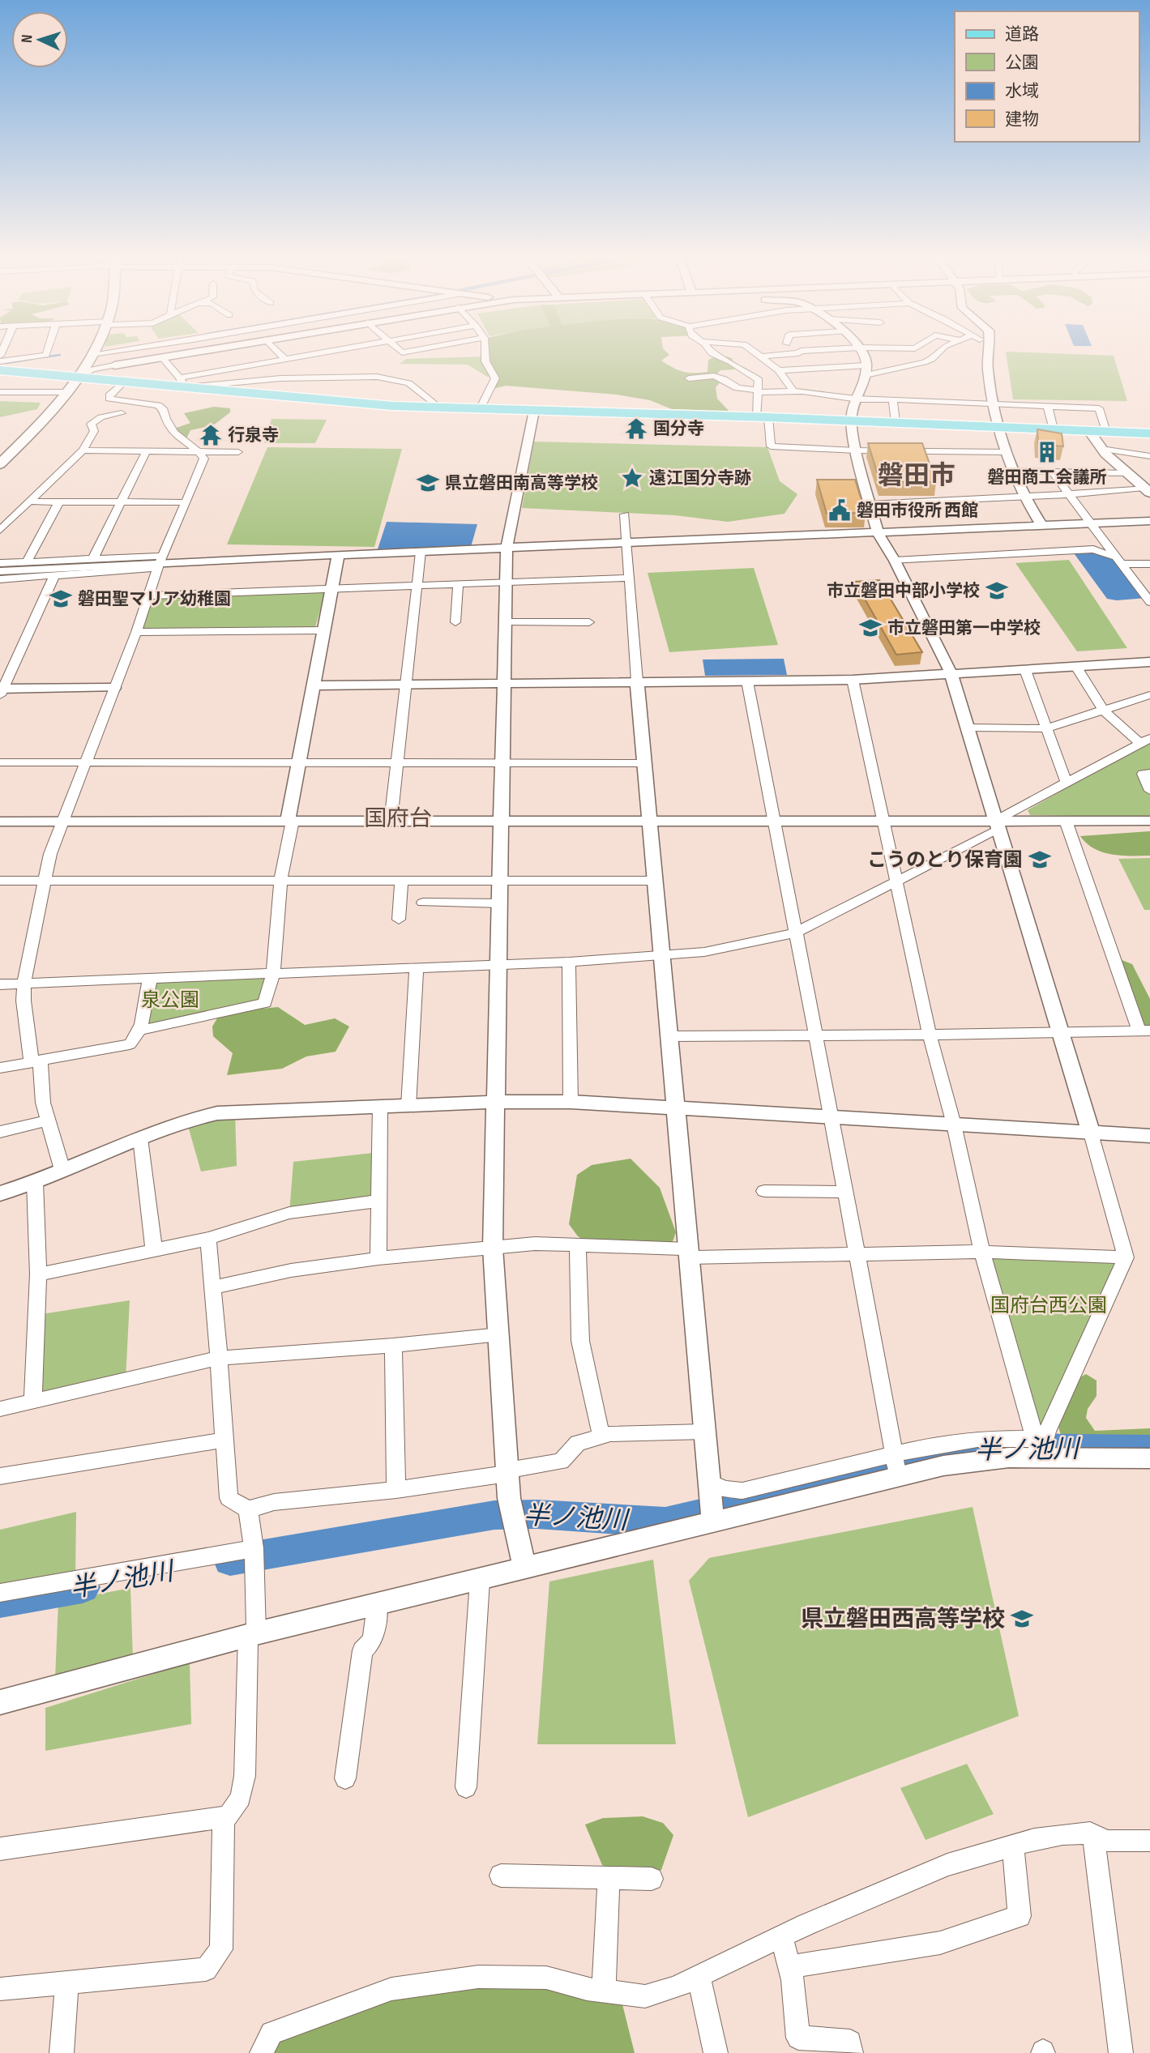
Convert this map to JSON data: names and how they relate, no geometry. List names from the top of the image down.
{
  "districts": ["磐田市", "国府台"],
  "water": ["半ノ池川"],
  "parks": ["泉公園", "国府台西公園"],
  "places": {
    "temple": ["国分寺", "行泉寺"],
    "building": ["磐田商工会議所"],
    "place": ["遠江国分寺跡"],
    "school or university": [
      "県立磐田南高等学校",
      "市立磐田中部小学校",
      "磐田聖マリア幼稚園",
      "市立磐田第一中学校",
      "こうのとり保育園",
      "県立磐田西高等学校"
    ],
    "public building": ["磐田市役所 西館"]
  },
  "legend": [
    "道路",
    "公園",
    "水域",
    "建物"
  ],
  "north": "left"
}
